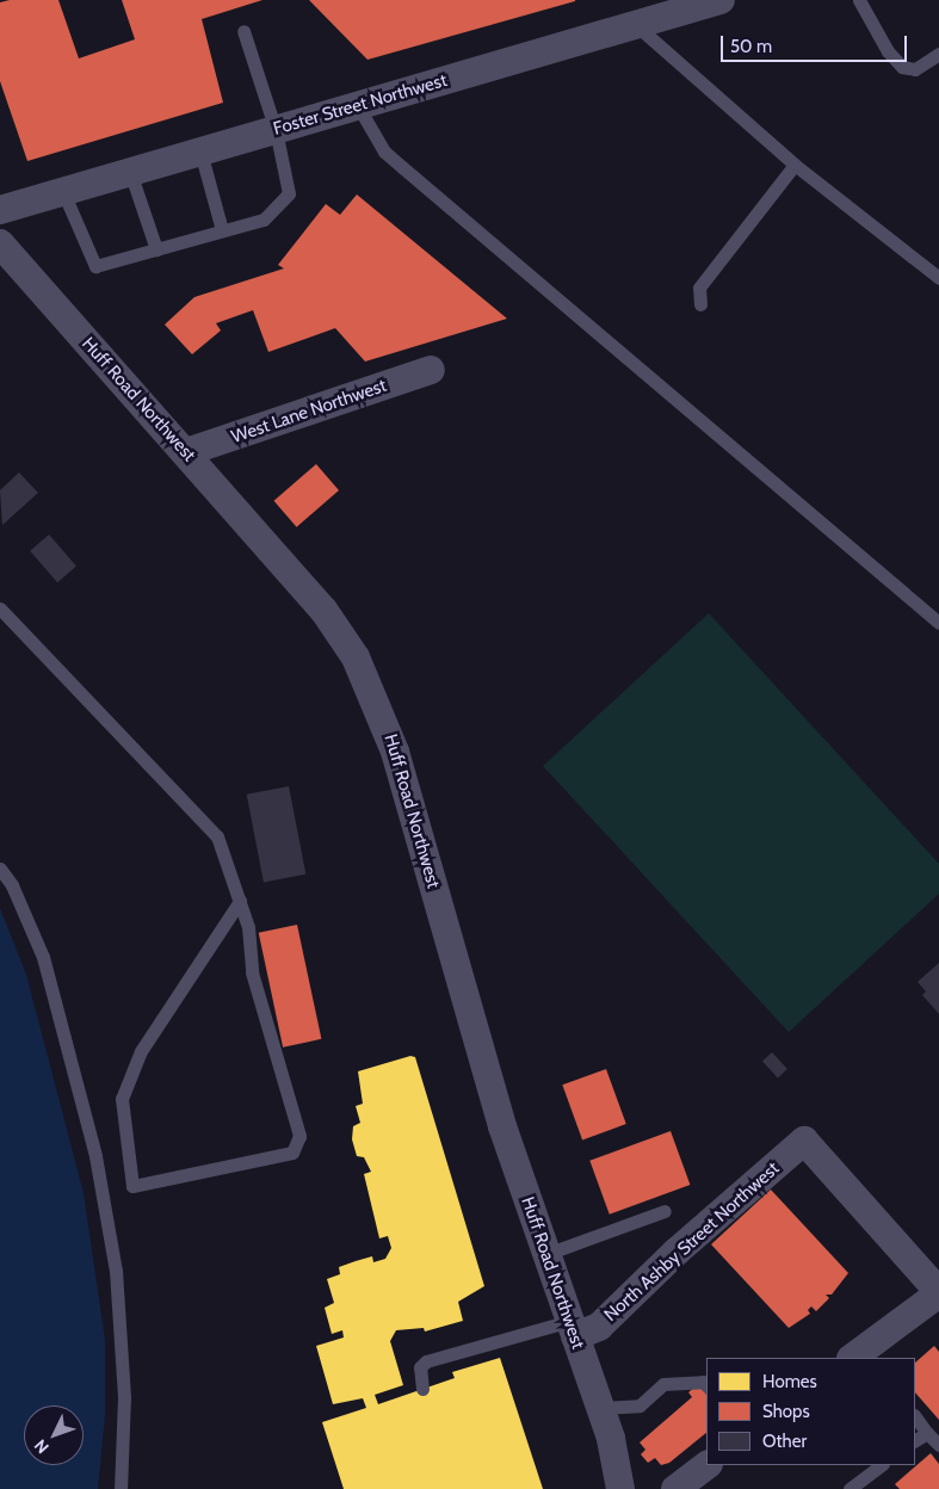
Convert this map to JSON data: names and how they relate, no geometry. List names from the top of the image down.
{
  "streets": {
    "street": [
      "Foster Street Northwest",
      "Huff Road Northwest",
      "West Lane Northwest",
      "North Ashby Street Northwest"
    ]
  },
  "crossings": [
    ["Huff Road Northwest", "West Lane Northwest"],
    ["Huff Road Northwest", "North Ashby Street Northwest"]
  ],
  "legend": ["Homes", "Shops", "Other"],
  "scale_bar": "50 m",
  "north": "bottom left"
}
